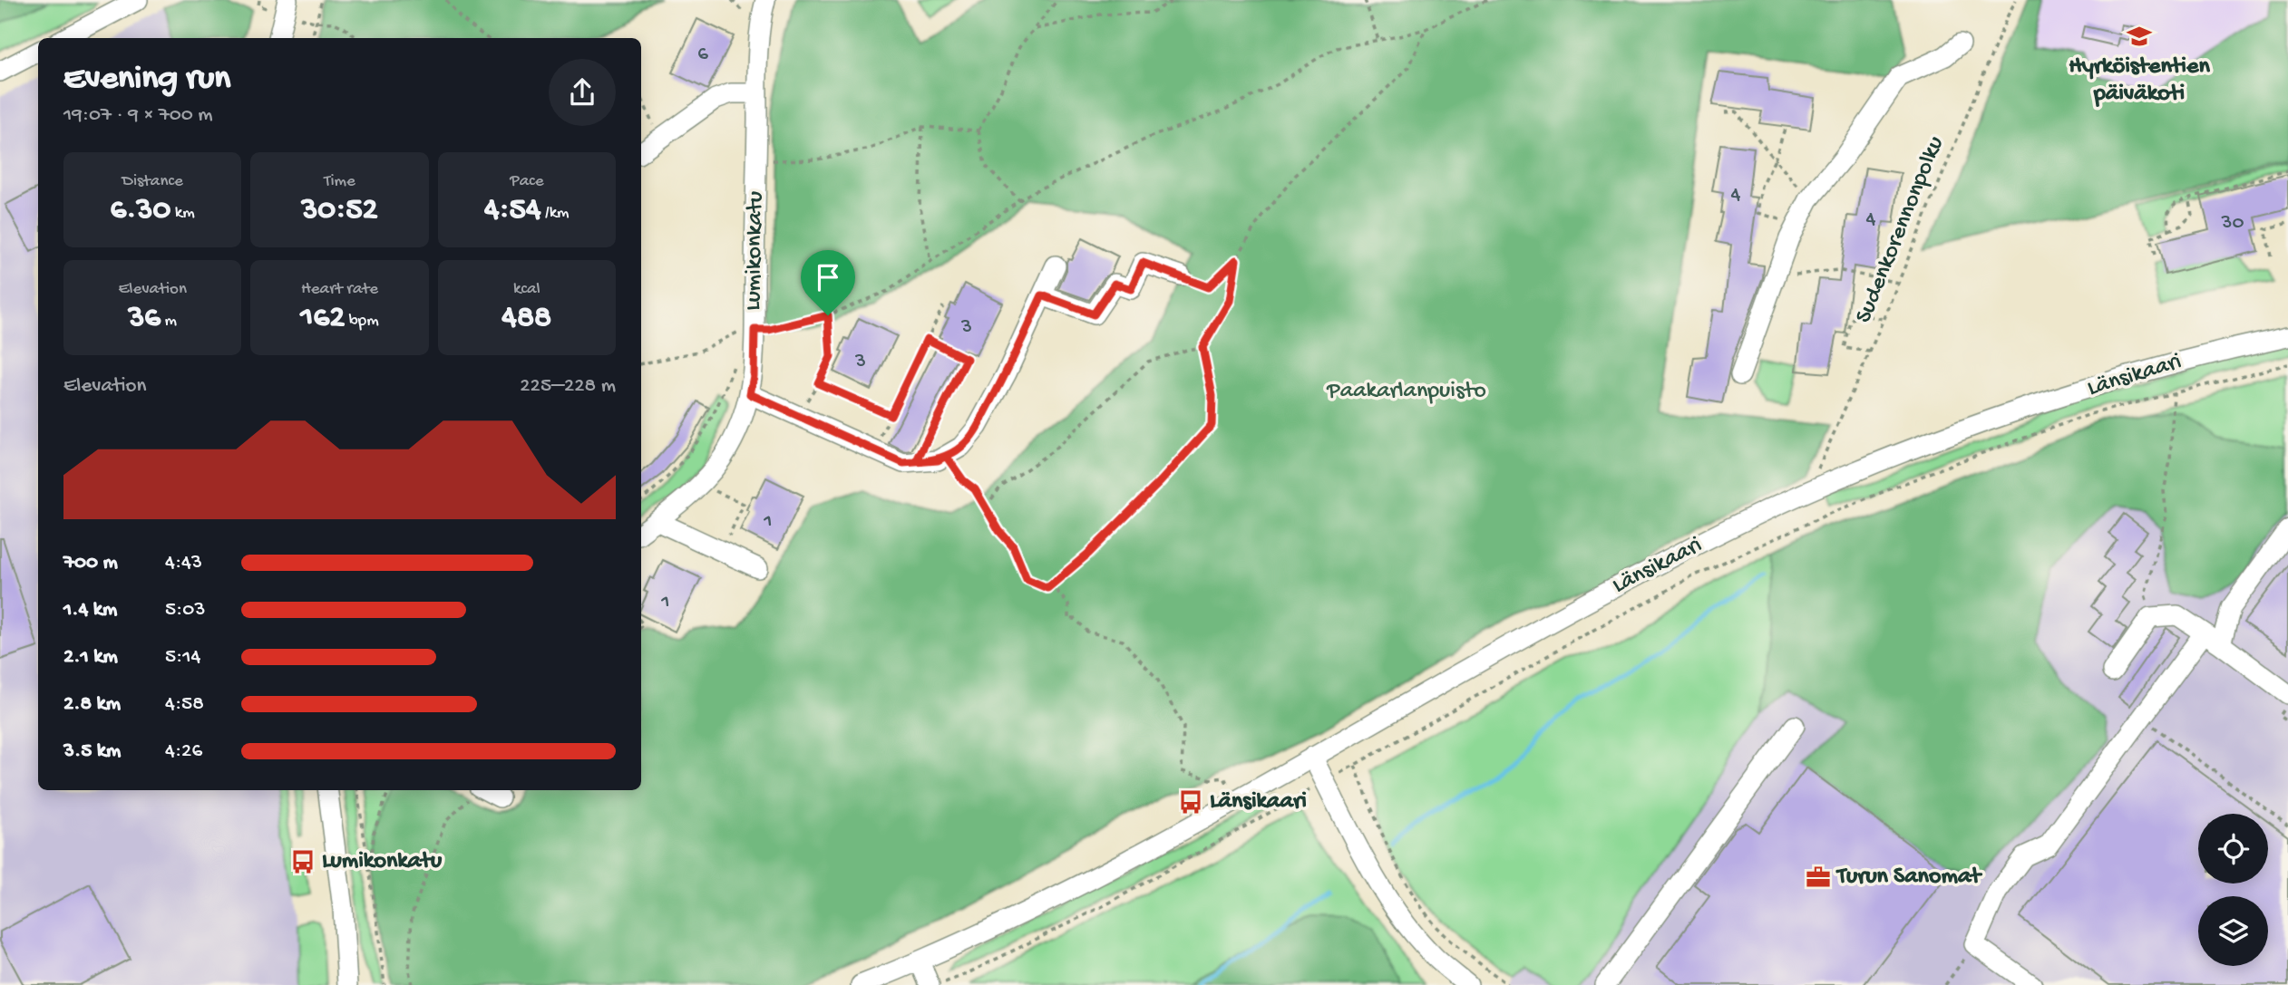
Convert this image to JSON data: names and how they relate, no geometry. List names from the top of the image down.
{
  "streets": {
    "street": ["Lumikonkatu", "Länsikaari"],
    "path": ["Sudenkorennonpolku"]
  },
  "parks": ["Paakarlanpuisto"],
  "places": {
    "school or university": ["Hyrköistentien päiväkoti"],
    "bus stop": ["Länsikaari", "Lumikonkatu"],
    "office": ["Turun Sanomat"]
  },
  "house_numbers": [
    "6",
    "4",
    "4",
    "30",
    "3",
    "3",
    "1",
    "1"
  ],
  "page": {
    "heading": ["Evening run", "19:07 · 9 × 700 m"],
    "stats": [
      ["Distance", "6.30 km"],
      ["Time", "30:52"],
      ["Pace", "4:54 /km"],
      ["Elevation", "36 m"],
      ["Heart rate", "162 bpm"],
      ["kcal", "488"]
    ],
    "chart": ["Elevation", "225–228 m"],
    "list": [
      {
        "name": "700 m",
        "note": "4:43"
      },
      {
        "name": "1.4 km",
        "note": "5:03"
      },
      {
        "name": "2.1 km",
        "note": "5:14"
      },
      {
        "name": "2.8 km",
        "note": "4:58"
      },
      {
        "name": "3.5 km",
        "note": "4:26"
      }
    ]
  }
}
